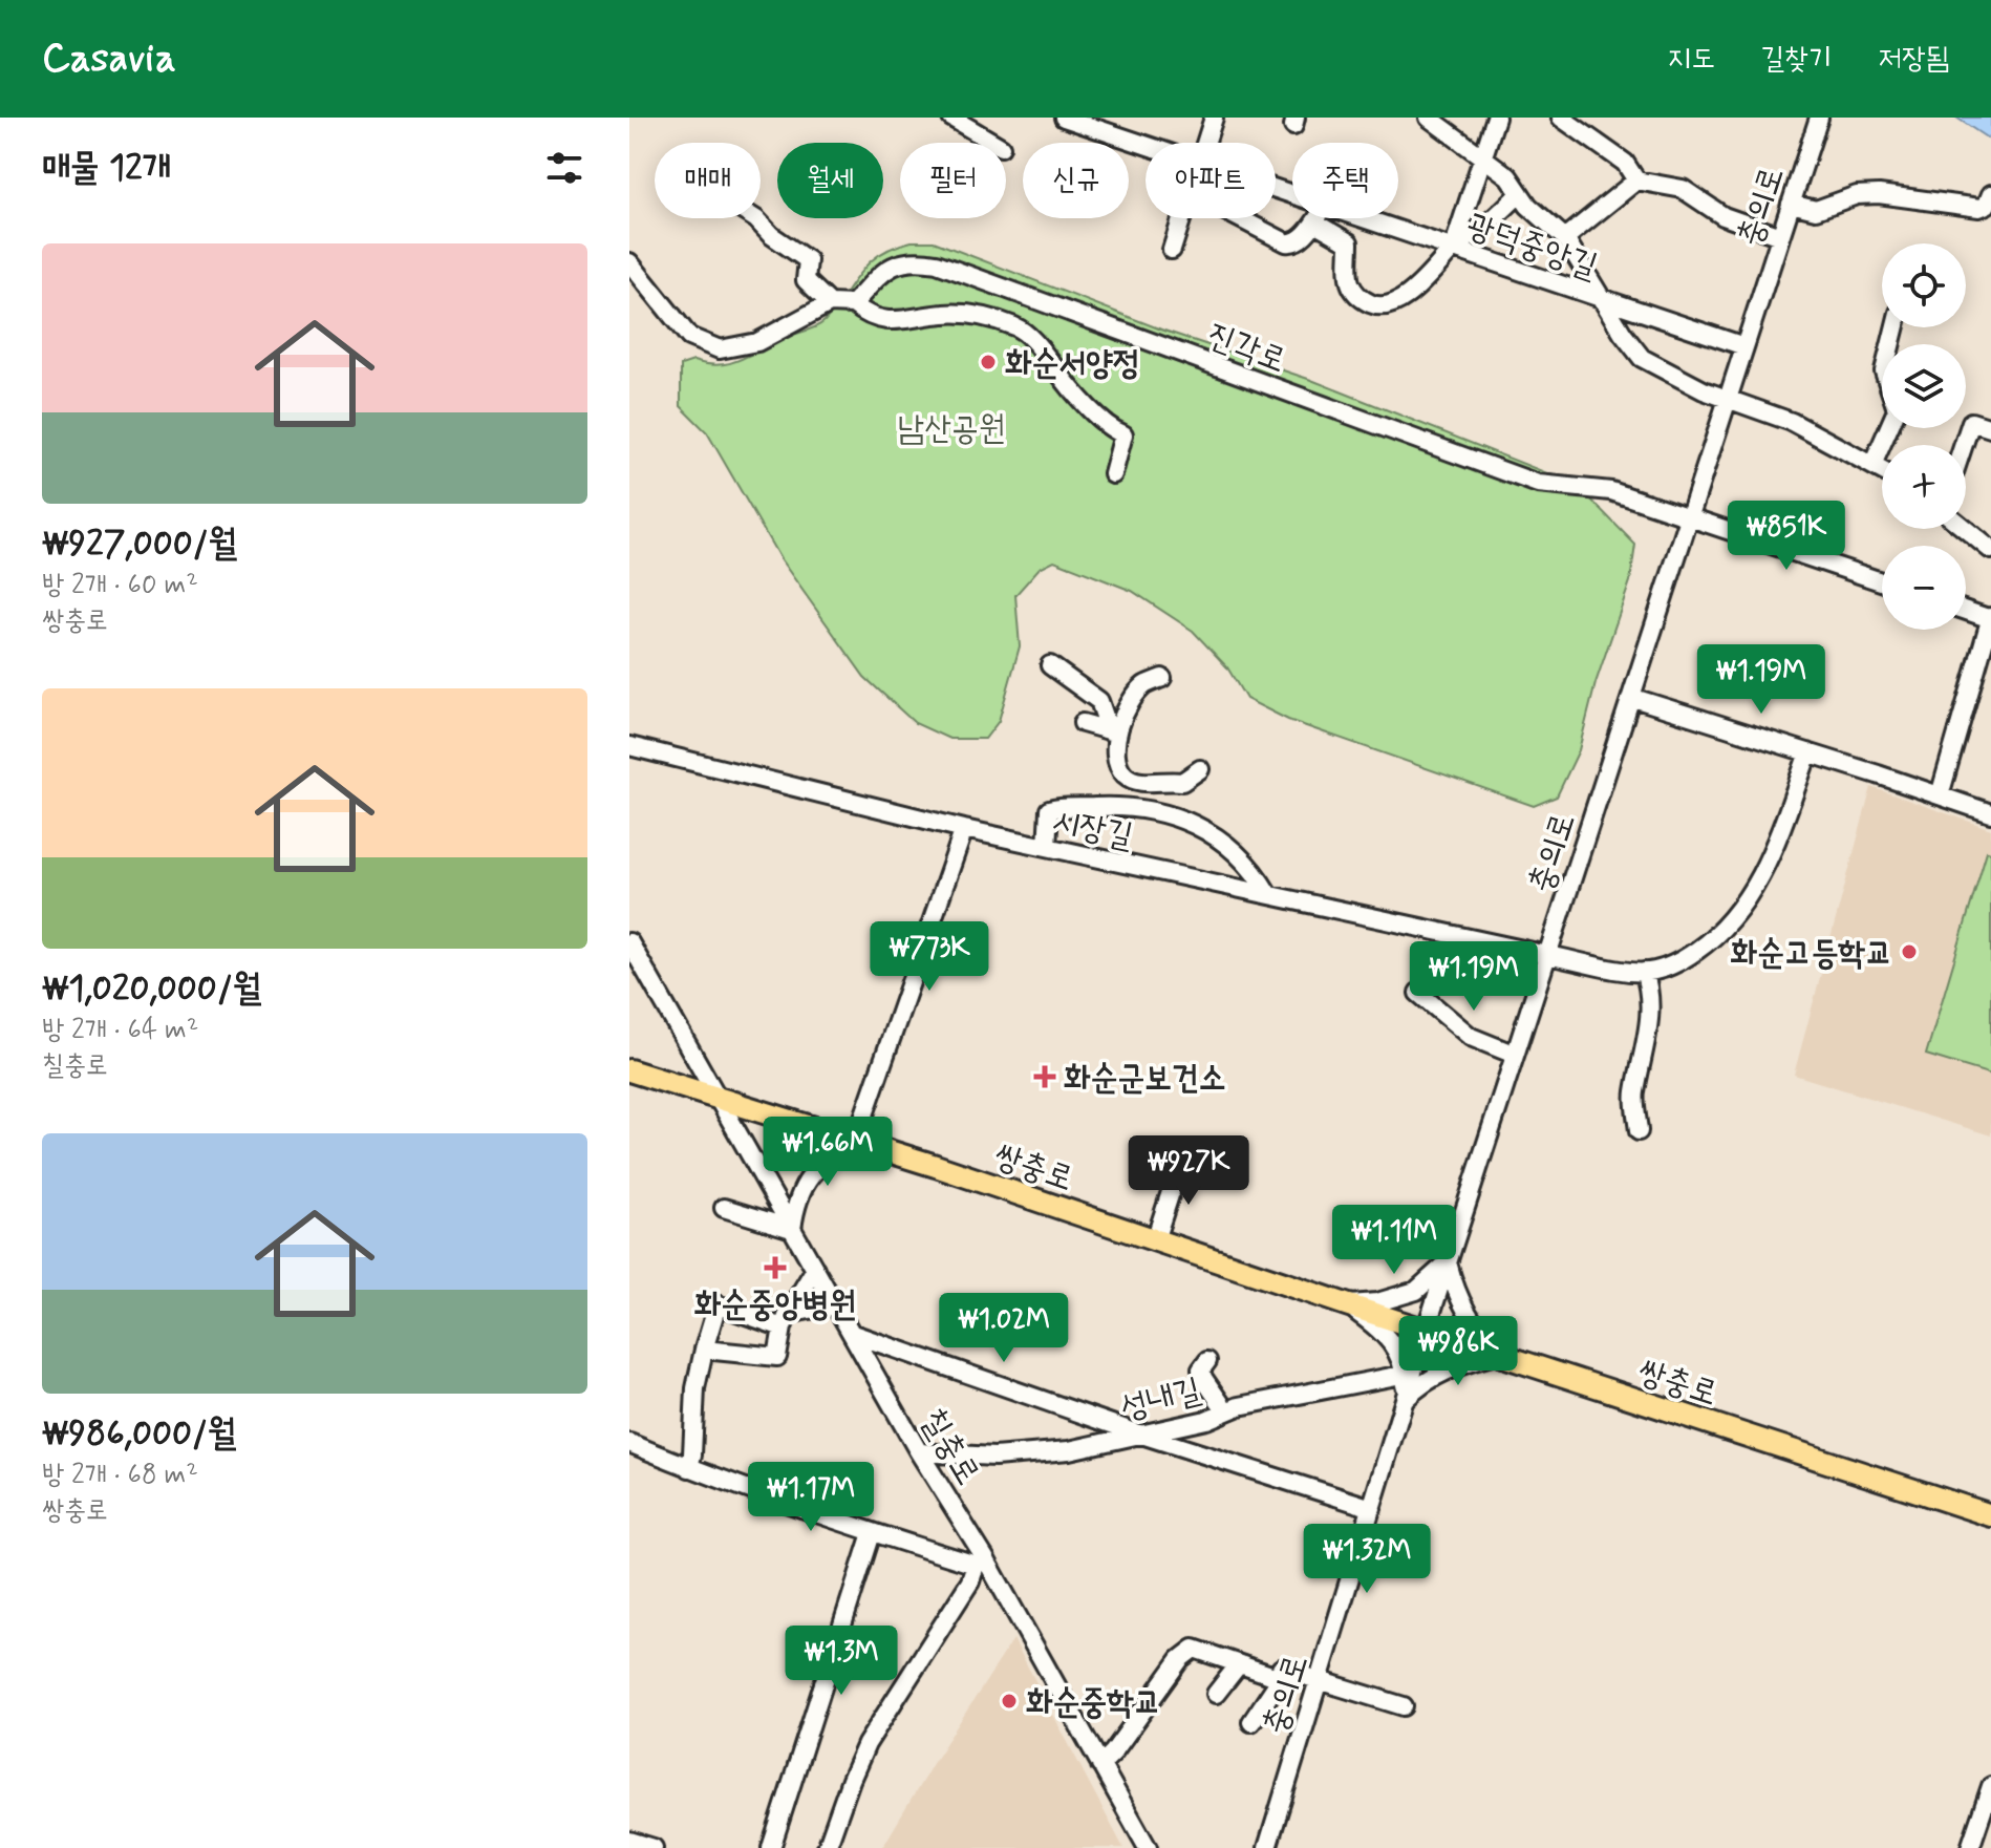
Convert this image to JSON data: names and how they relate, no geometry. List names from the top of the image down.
{
  "streets": {
    "main road": ["쌍충로"],
    "street": [
      "충의로",
      "광덕중앙길",
      "진각로",
      "시장길",
      "성내길",
      "칠충로"
    ]
  },
  "crossings": [
    ["충의로", "광덕중앙길"],
    ["충의로", "진각로"],
    ["충의로", "시장길"],
    ["충의로", "쌍충로"],
    ["충의로", "성내길"],
    ["쌍충로", "칠충로"],
    ["성내길", "칠충로"]
  ],
  "parks": ["남산공원"],
  "places": {
    "other": ["화순서양정", "화순고등학교", "화순중학교"],
    "health": ["화순군보건소", "화순중앙병원"]
  },
  "page": {
    "header": "Casavia",
    "nav": ["지도", "길찾기", "저장됨"],
    "heading": "매물 12개",
    "chip": [
      "매매",
      "월세",
      "필터",
      "신규",
      "아파트",
      "주택"
    ],
    "list": [
      {
        "name": "₩927,000/월",
        "note": "방 2개 · 60 m² · 쌍충로"
      },
      {
        "name": "₩1,020,000/월",
        "note": "방 2개 · 64 m² · 칠충로"
      },
      {
        "name": "₩986,000/월",
        "note": "방 2개 · 68 m² · 쌍충로"
      }
    ],
    "map_buttons": ["+", "−"],
    "price": [
      "₩851K",
      "₩1.19M",
      "₩773K",
      "₩1.19M",
      "₩1.66M",
      "₩927K",
      "₩1.11M",
      "₩1.02M",
      "₩986K",
      "₩1.17M",
      "₩1.32M",
      "₩1.3M"
    ]
  }
}
